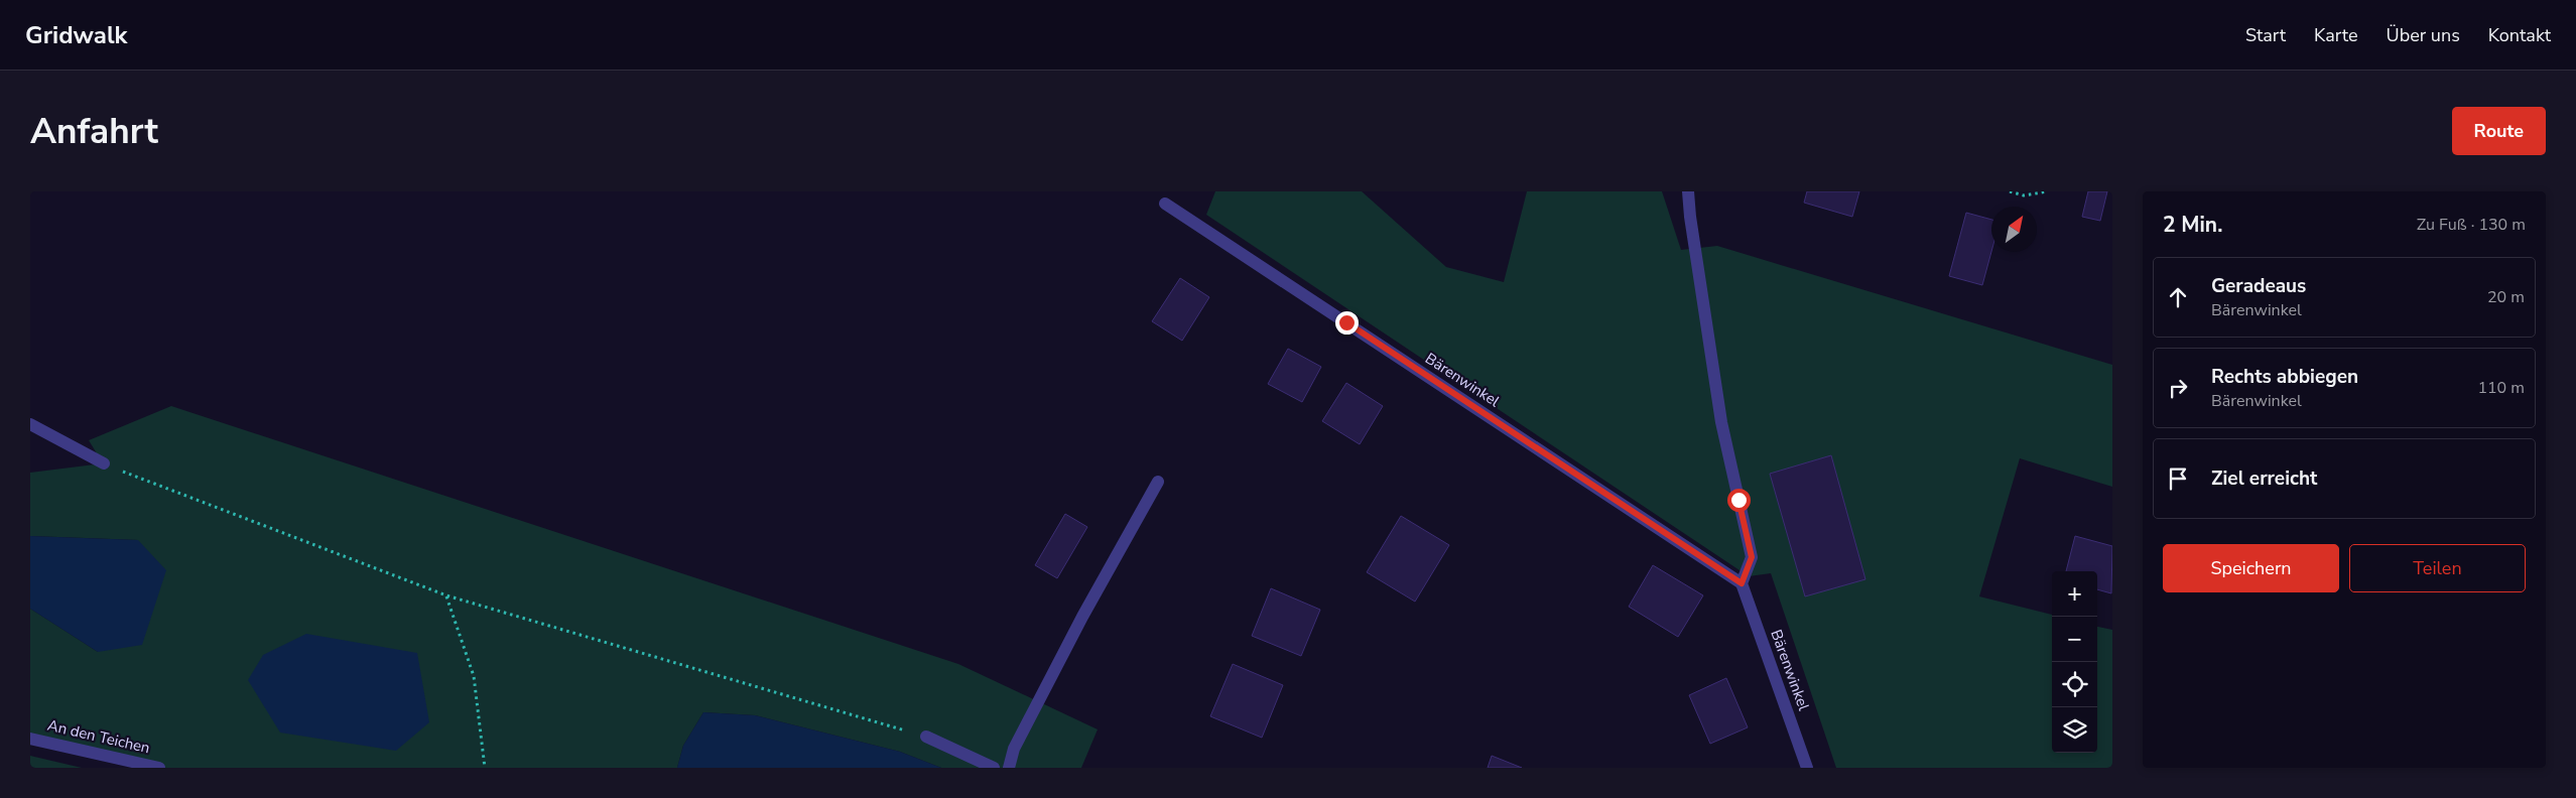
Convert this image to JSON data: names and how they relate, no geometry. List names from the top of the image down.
{
  "streets": {
    "street": ["Bärenwinkel", "An den Teichen"]
  },
  "north": "top right",
  "page": {
    "header": "Gridwalk",
    "nav": [
      "Start",
      "Karte",
      "Über uns",
      "Kontakt"
    ],
    "buttons": [
      "Route",
      ["Speichern", "Teilen"]
    ],
    "title": "Anfahrt",
    "heading": ["2 Min.", "Zu Fuß · 130 m"],
    "list": [
      ["Geradeaus", "Bärenwinkel", "20 m"],
      ["Rechts abbiegen", "Bärenwinkel", "110 m"],
      "Ziel erreicht"
    ],
    "map_buttons": ["+", "−"]
  }
}
